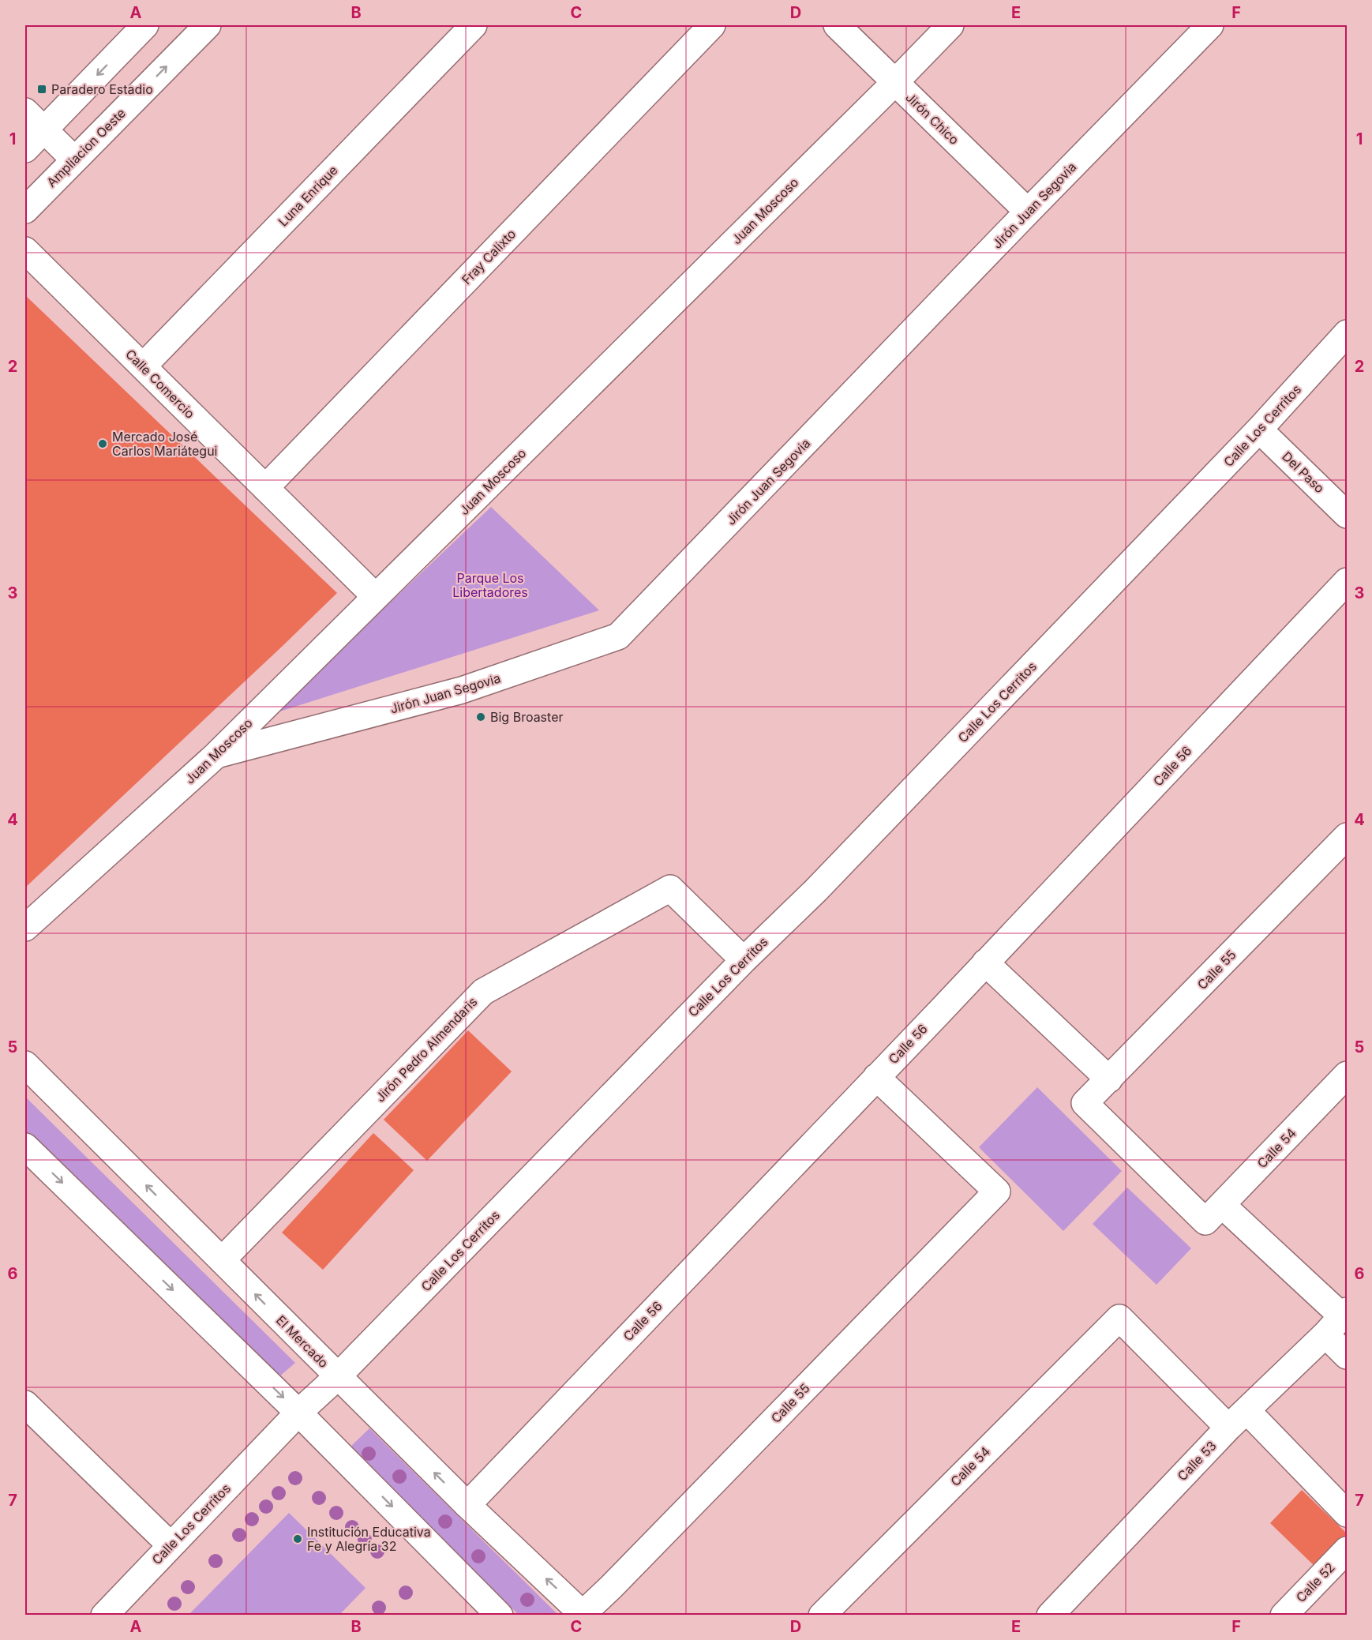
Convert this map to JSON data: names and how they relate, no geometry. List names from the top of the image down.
{
  "streets": {
    "street": [
      "Jirón Chico",
      "Ampliacion Oeste",
      "Luna Enrique",
      "Jirón Juan Segovia",
      "Juan Moscoso",
      "Fray Calixto",
      "Calle Comercio",
      "Calle Los Cerritos",
      "Del Paso",
      "Calle 56",
      "Calle 55",
      "Jirón Pedro Almendaris",
      "Calle 54",
      "El Mercado",
      "Calle 53",
      "Calle 52"
    ]
  },
  "crossings": [
    ["Jirón Chico", "Jirón Juan Segovia"],
    ["Jirón Chico", "Juan Moscoso"],
    ["Luna Enrique", "Calle Comercio"],
    ["Jirón Juan Segovia", "Juan Moscoso"],
    ["Juan Moscoso", "Calle Comercio"],
    ["Fray Calixto", "Calle Comercio"],
    ["Calle Los Cerritos", "Del Paso"],
    ["Calle Los Cerritos", "Jirón Pedro Almendaris"],
    ["Calle Los Cerritos", "El Mercado"],
    ["Calle 56", "Calle 55"],
    ["Calle 56", "El Mercado"],
    ["Calle 55", "Calle 54"],
    ["Calle 55", "El Mercado"],
    ["Jirón Pedro Almendaris", "El Mercado"],
    ["Calle 54", "Calle 53"]
  ],
  "parks": ["Parque Los Libertadores"],
  "places": {
    "transit": ["Paradero Estadio"],
    "other": ["Mercado José Carlos Mariátegui", "Big Broaster", "Institución Educativa Fe y Alegría 32"]
  },
  "grid": {
    "columns": [
      "A",
      "B",
      "C",
      "D",
      "E",
      "F"
    ],
    "rows": [
      "1",
      "2",
      "3",
      "4",
      "5",
      "6",
      "7"
    ]
  }
}
